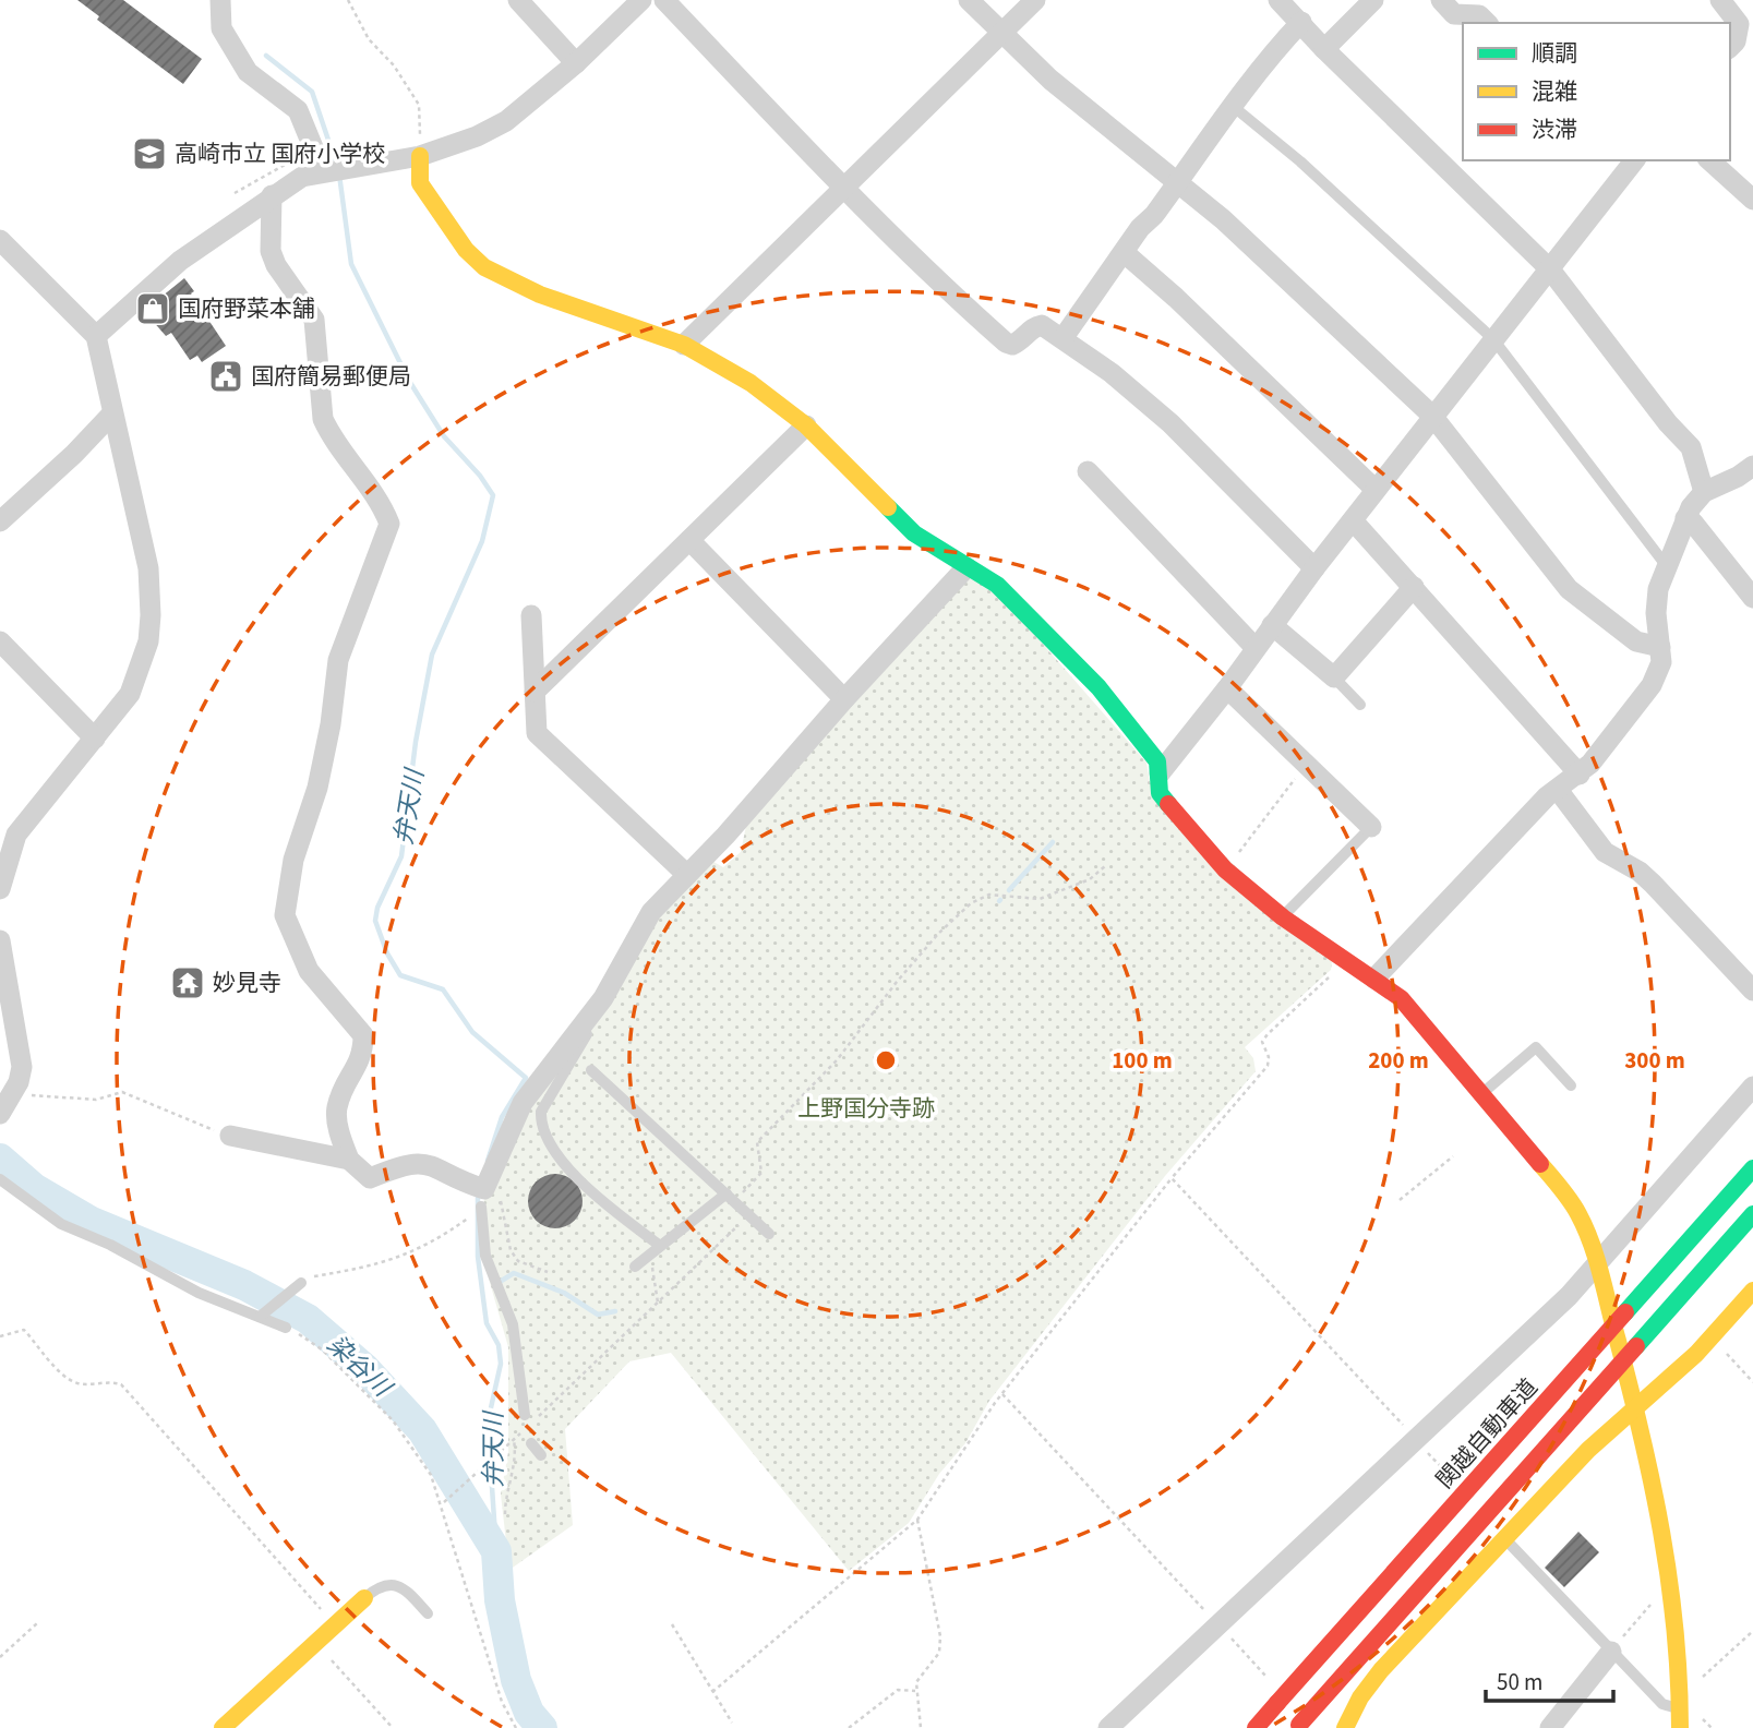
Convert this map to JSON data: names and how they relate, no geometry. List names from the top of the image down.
{
  "streets": {
    "main road": ["関越自動車道"]
  },
  "water": ["弁天川", "染谷川"],
  "parks": ["上野国分寺跡"],
  "places": {
    "school or university": ["高崎市立 国府小学校"],
    "shop": ["国府野菜本舗"],
    "public building": ["国府簡易郵便局"],
    "temple": ["妙見寺"]
  },
  "legend": ["順調", "混雑", "渋滞"],
  "scale_bar": "50 m",
  "rings": ["100 m", "200 m", "300 m"]
}
